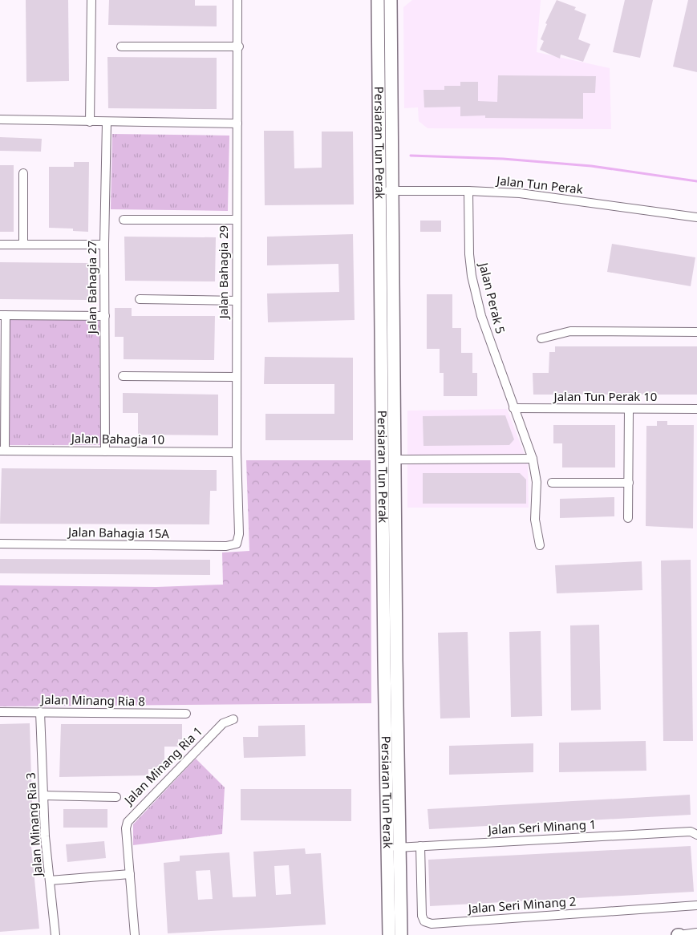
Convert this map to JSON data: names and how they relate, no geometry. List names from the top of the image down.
{
  "streets": {
    "street": [
      "Persiaran Tun Perak",
      "Jalan Tun Perak",
      "Jalan Bahagia 29",
      "Jalan Bahagia 27",
      "Jalan Perak 5",
      "Jalan Tun Perak 10",
      "Jalan Bahagia 10",
      "Jalan Bahagia 15A",
      "Jalan Minang Ria 8",
      "Jalan Minang Ria 1",
      "Jalan Minang Ria 3",
      "Jalan Seri Minang 1",
      "Jalan Seri Minang 2"
    ]
  },
  "crossings": [
    ["Persiaran Tun Perak", "Jalan Tun Perak"],
    ["Persiaran Tun Perak", "Jalan Seri Minang 1"],
    ["Jalan Tun Perak", "Jalan Perak 5"],
    ["Jalan Bahagia 29", "Jalan Bahagia 10"],
    ["Jalan Bahagia 29", "Jalan Bahagia 15A"],
    ["Jalan Bahagia 27", "Jalan Bahagia 10"],
    ["Jalan Perak 5", "Jalan Tun Perak 10"],
    ["Jalan Minang Ria 8", "Jalan Minang Ria 3"],
    ["Jalan Seri Minang 1", "Jalan Seri Minang 2"]
  ]
}
